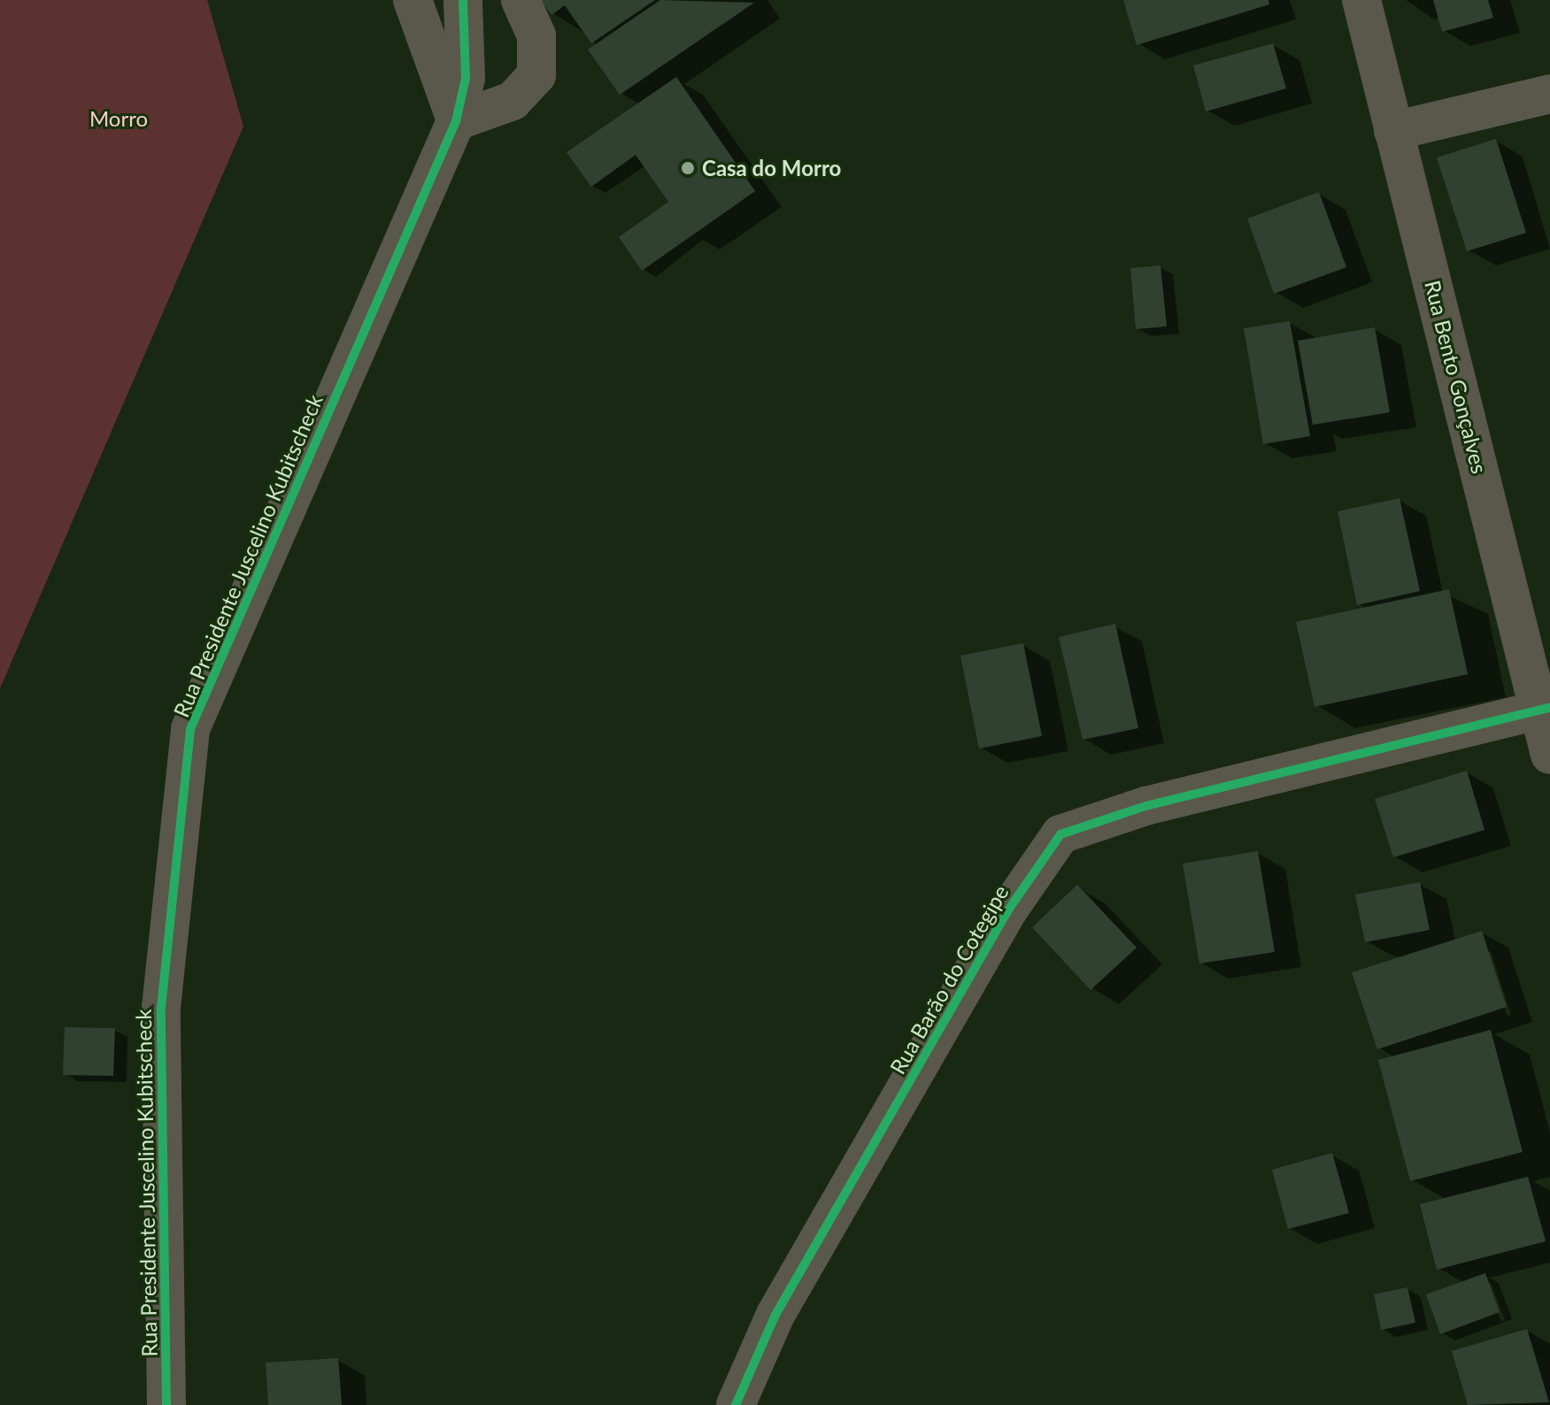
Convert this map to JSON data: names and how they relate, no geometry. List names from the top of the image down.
{
  "streets": {
    "street": ["Rua Bento Gonçalves", "Rua Presidente Juscelino Kubitscheck", "Rua Barão do Cotegipe"]
  },
  "crossings": [
    ["Rua Bento Gonçalves", "Rua Barão do Cotegipe"]
  ],
  "parks": ["Morro"],
  "places": ["Casa do Morro"]
}
